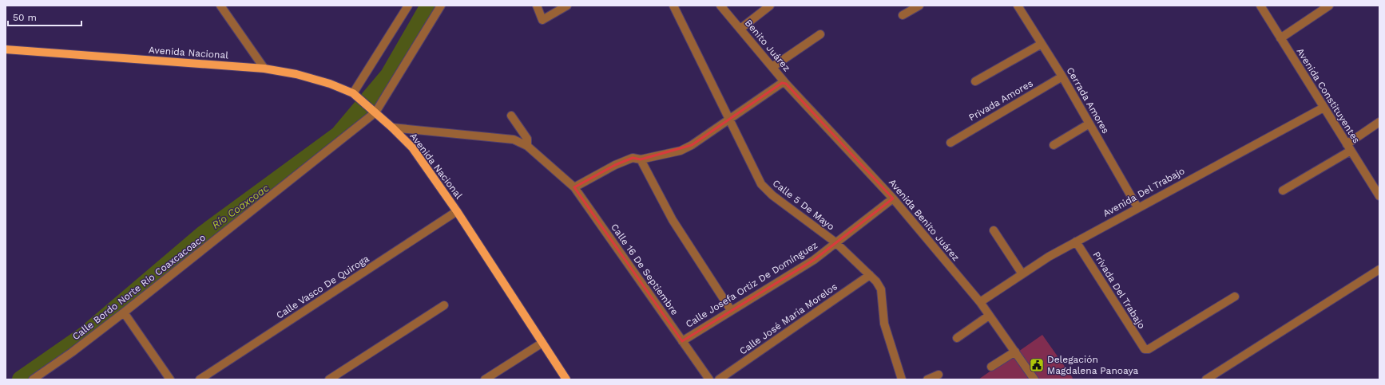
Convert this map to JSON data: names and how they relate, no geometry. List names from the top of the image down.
{
  "streets": {
    "main road": ["Avenida Nacional"],
    "street": [
      "Benito Juárez",
      "Avenida Constituyentes",
      "Privada Amores",
      "Cerrada Amores",
      "Avenida Del Trabajo",
      "Calle 5 De Mayo",
      "Avenida Benito Juárez",
      "Calle 16 De Septiembre",
      "Calle Josefa Ortiz De Domínguez",
      "Calle Bordo Norte Río Coaxcacoaco",
      "Calle Vasco De Quiroga",
      "Privada Del Trabajo",
      "Calle José María Morelos"
    ]
  },
  "crossings": [
    ["Benito Juárez", "Avenida Benito Juárez"],
    ["Avenida Nacional", "Calle Bordo Norte Río Coaxcacoaco"],
    ["Avenida Nacional", "Calle Vasco De Quiroga"],
    ["Avenida Constituyentes", "Avenida Del Trabajo"],
    ["Privada Amores", "Cerrada Amores"],
    ["Cerrada Amores", "Avenida Del Trabajo"],
    ["Avenida Del Trabajo", "Avenida Benito Juárez"],
    ["Avenida Del Trabajo", "Privada Del Trabajo"],
    ["Calle 5 De Mayo", "Calle Josefa Ortiz De Domínguez"],
    ["Calle 5 De Mayo", "Calle José María Morelos"],
    ["Avenida Benito Juárez", "Calle Josefa Ortiz De Domínguez"],
    ["Calle 16 De Septiembre", "Calle Josefa Ortiz De Domínguez"]
  ],
  "water": ["Río Coaxcoac"],
  "places": {
    "public building": ["Delegación Magdalena Panoaya"]
  },
  "scale_bar": "50 m"
}
